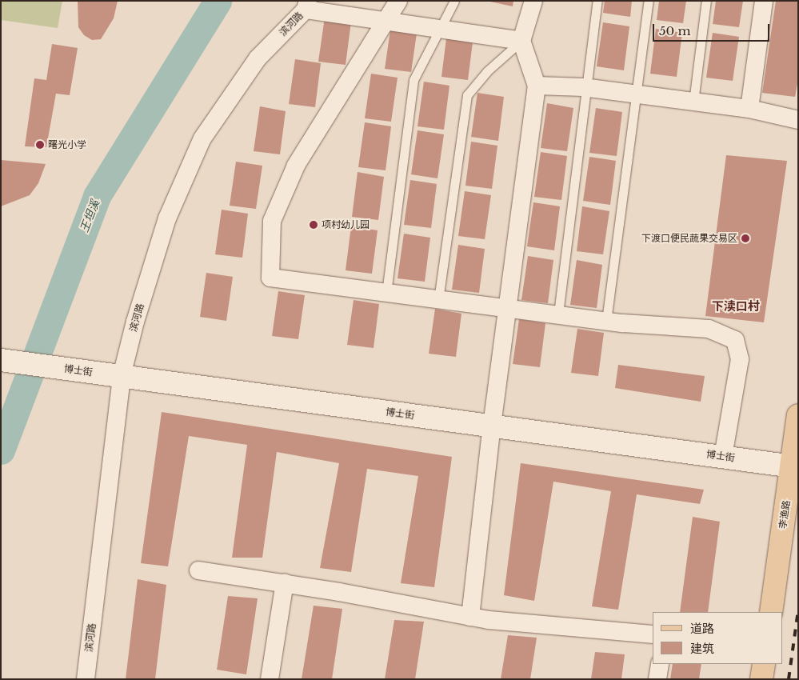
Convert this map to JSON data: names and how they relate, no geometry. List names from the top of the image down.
{
  "streets": {
    "main road": ["李渔路"],
    "street": ["滨河路", "博士街"]
  },
  "crossings": [
    ["滨河路", "博士街"],
    ["博士街", "李渔路"]
  ],
  "districts": ["下渎口村"],
  "water": ["王坦溪"],
  "places": ["曙光小学", "项村幼儿园", "下渡口便民蔬果交易区"],
  "legend": ["道路", "建筑"],
  "scale_bar": "50 m"
}
